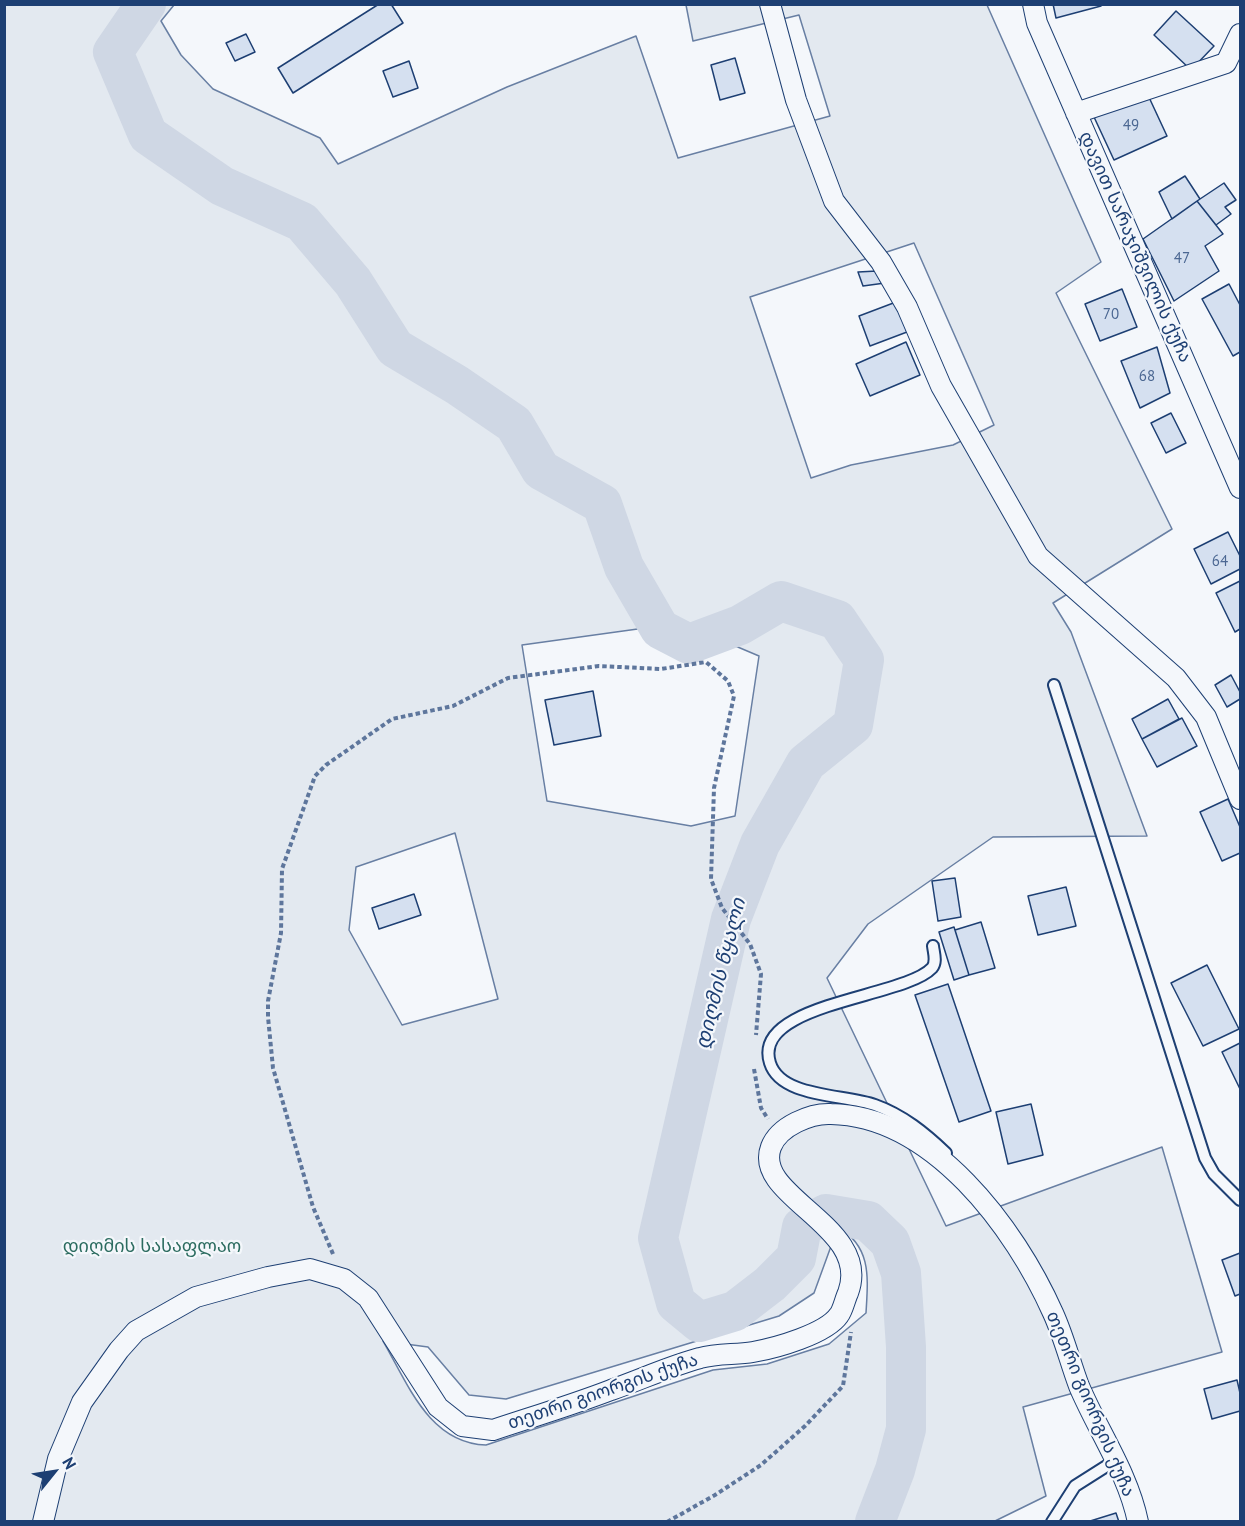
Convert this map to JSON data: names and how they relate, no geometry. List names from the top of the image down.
{
  "streets": {
    "street": ["დავით სარაჯიშვილის ქუჩა", "თეთრი გიორგის ქუჩა"]
  },
  "water": ["დიღმის წყალი"],
  "parks": ["დიღმის სასაფლაო"],
  "house_numbers": [
    "49",
    "47",
    "70",
    "68",
    "64"
  ],
  "north": "top right"
}
